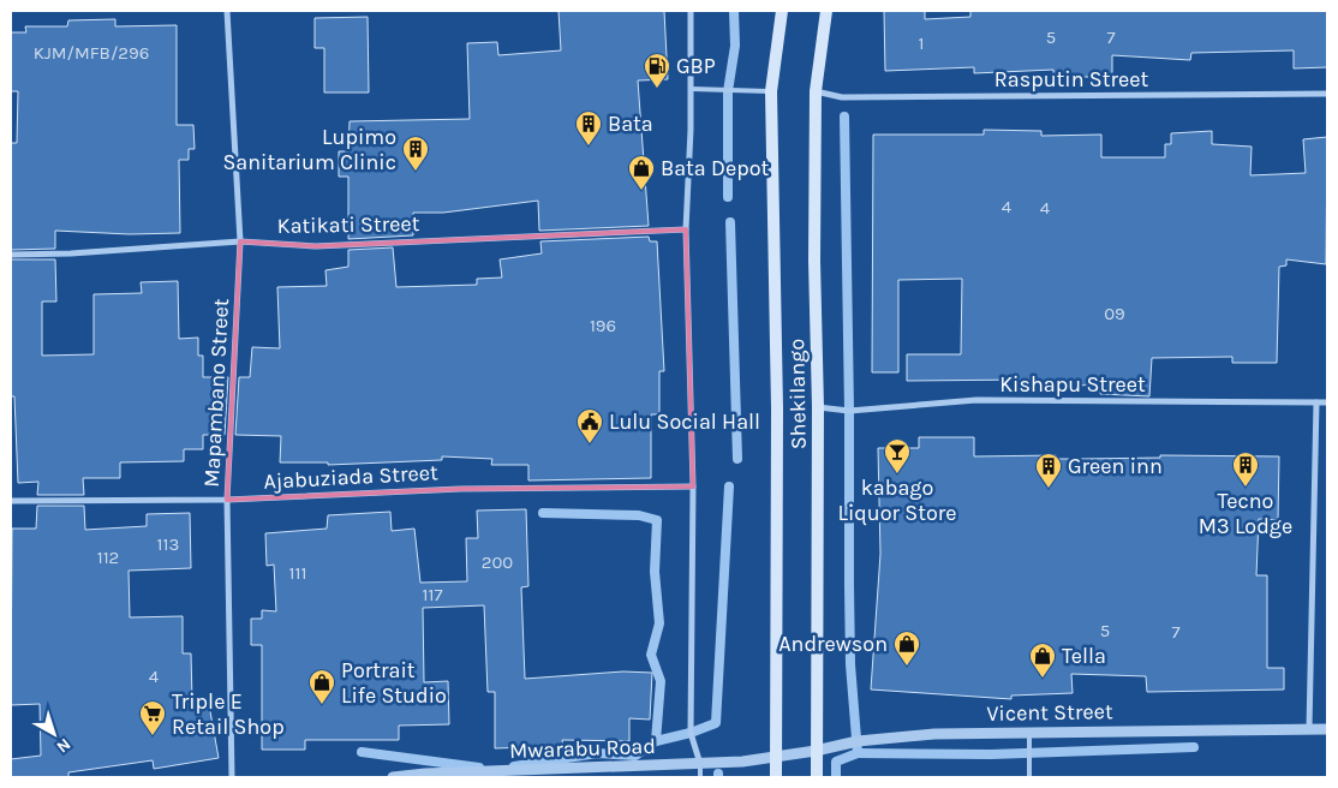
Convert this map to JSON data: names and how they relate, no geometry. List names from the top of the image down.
{
  "streets": {
    "main road": ["Shekilango"],
    "street": [
      "Rasputin Street",
      "Katikati Street",
      "Kishapu Street",
      "Mapambano Street",
      "Ajabuziada Street",
      "Vicent Street",
      "Mwarabu Road"
    ]
  },
  "crossings": [
    ["Rasputin Street", "Shekilango"],
    ["Katikati Street", "Mapambano Street"],
    ["Kishapu Street", "Shekilango"],
    ["Mapambano Street", "Ajabuziada Street"],
    ["Shekilango", "Vicent Street"],
    ["Shekilango", "Mwarabu Road"],
    ["Vicent Street", "Mwarabu Road"]
  ],
  "places": {
    "fuel station": ["GBP"],
    "building": [
      "Bata",
      "Lupimo Sanitarium Clinic",
      "Tecno M3 Lodge",
      "Green inn"
    ],
    "shop": [
      "Bata Depot",
      "Andrewson",
      "Tella",
      "Portrait Life Studio"
    ],
    "public building": ["Lulu Social Hall"],
    "bar": ["kabago Liquor Store"],
    "supermarket": ["Triple E Retail Shop"]
  },
  "house_numbers": [
    "5",
    "7",
    "1",
    "KJM/MFB/296",
    "4",
    "4",
    "09",
    "196",
    "113",
    "112",
    "200",
    "111",
    "117",
    "5",
    "7",
    "4"
  ],
  "north": "bottom right"
}
